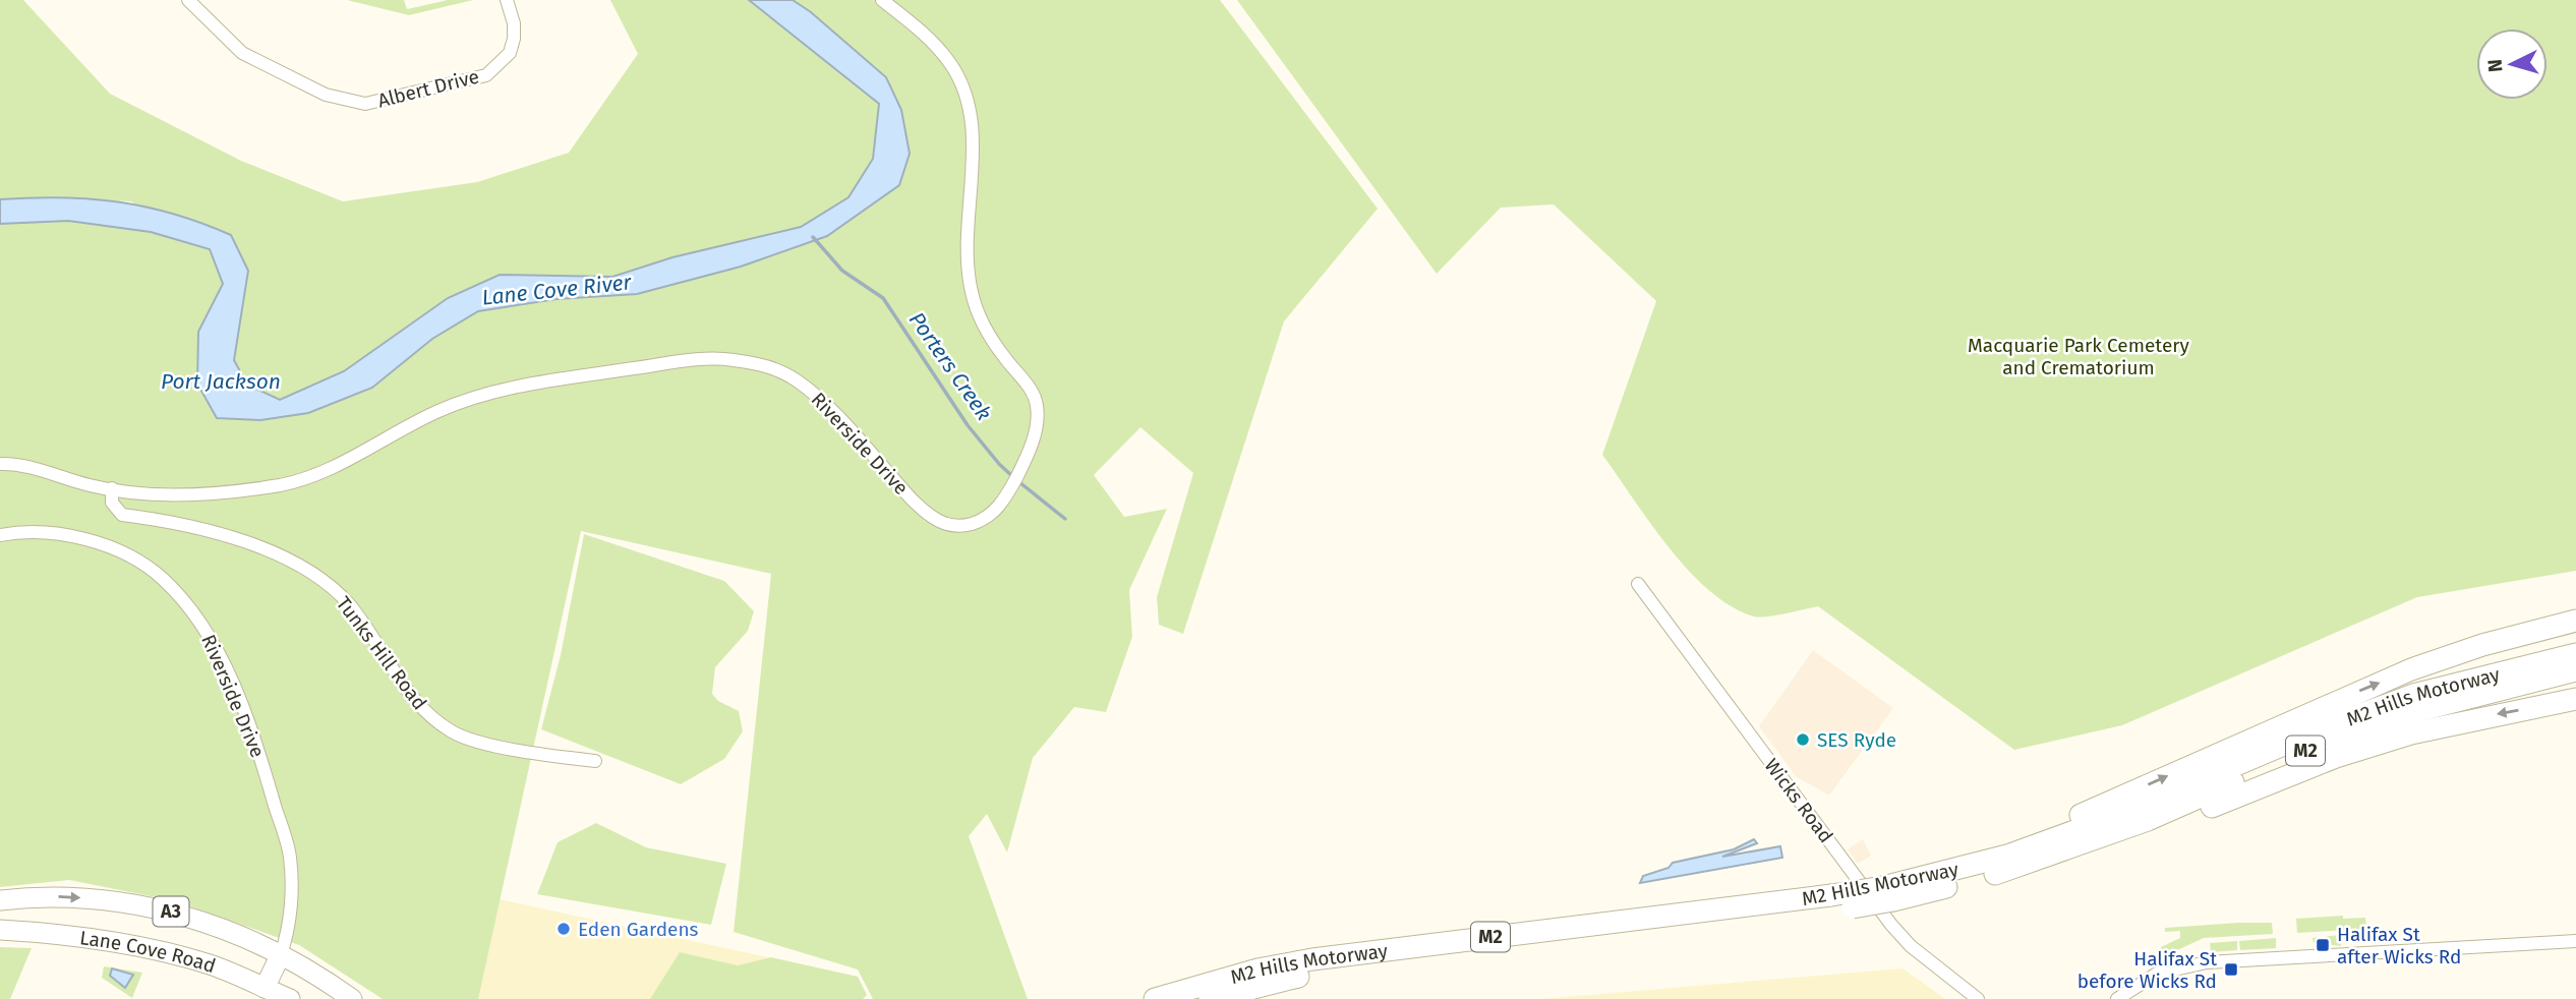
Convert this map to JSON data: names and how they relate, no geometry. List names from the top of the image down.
{
  "streets": {
    "highway": [
      "M2 Hills Motorway",
      "M2",
      "A3",
      "Lane Cove Road"
    ],
    "street": [
      "Albert Drive",
      "Riverside Drive",
      "Tunks Hill Road",
      "Wicks Road"
    ]
  },
  "crossings": [
    ["Riverside Drive", "Tunks Hill Road"],
    ["Riverside Drive", "Lane Cove Road"]
  ],
  "water": ["Lane Cove River", "Porters Creek", "Port Jackson"],
  "parks": ["Macquarie Park Cemetery and Crematorium"],
  "places": {
    "other": ["SES Ryde", "Eden Gardens"],
    "transit": ["Halifax St after Wicks Rd", "Halifax St before Wicks Rd"]
  },
  "north": "left"
}
